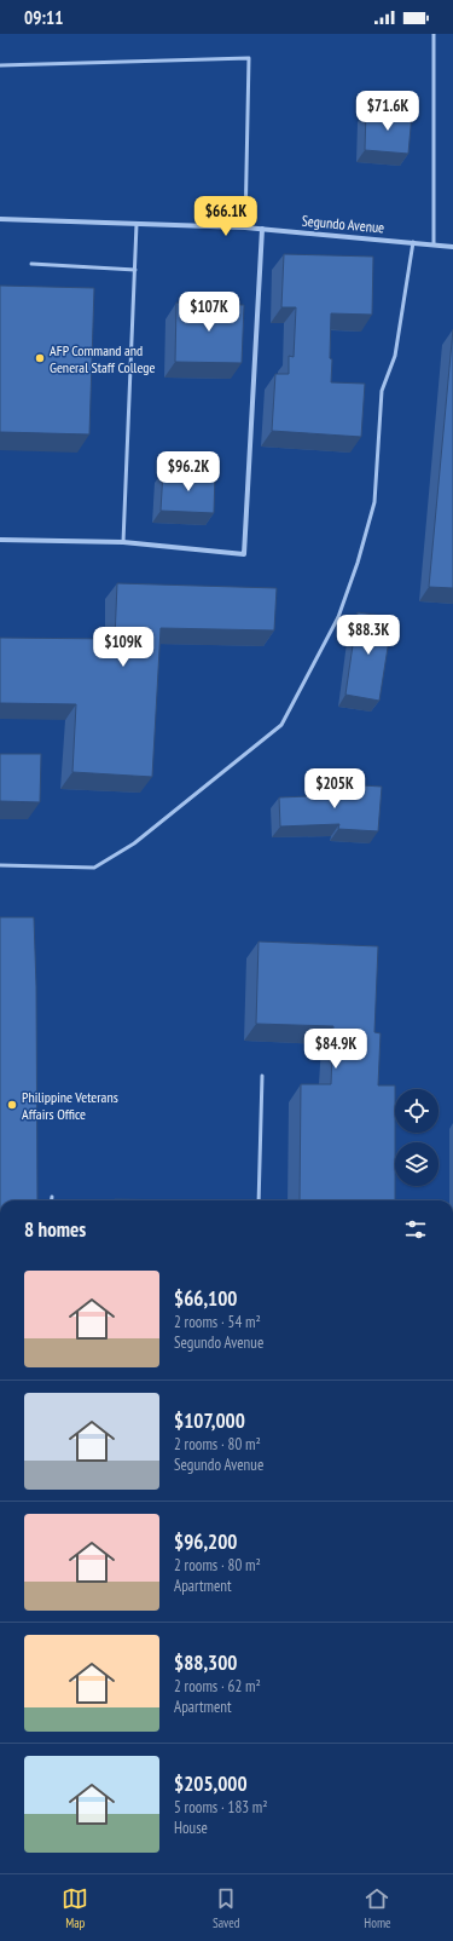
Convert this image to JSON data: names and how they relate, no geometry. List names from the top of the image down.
{
  "streets": {
    "street": ["Segundo Avenue"]
  },
  "places": ["AFP Command and General Staff College", "Philippine Veterans Affairs Office"],
  "page": {
    "status": "09:11",
    "price": [
      "$71.6K",
      "$66.1K",
      "$107K",
      "$96.2K",
      "$88.3K",
      "$109K",
      "$205K",
      "$84.9K"
    ],
    "heading": "8 homes",
    "list": [
      {
        "name": "$66,100",
        "note": "2 rooms · 54 m² · Segundo Avenue"
      },
      {
        "name": "$107,000",
        "note": "2 rooms · 80 m² · Segundo Avenue"
      },
      {
        "name": "$96,200",
        "note": "2 rooms · 80 m² · Apartment"
      },
      {
        "name": "$88,300",
        "note": "2 rooms · 62 m² · Apartment"
      },
      {
        "name": "$205,000",
        "note": "5 rooms · 183 m² · House"
      }
    ],
    "tabs": ["Map", "Saved", "Home"]
  }
}
